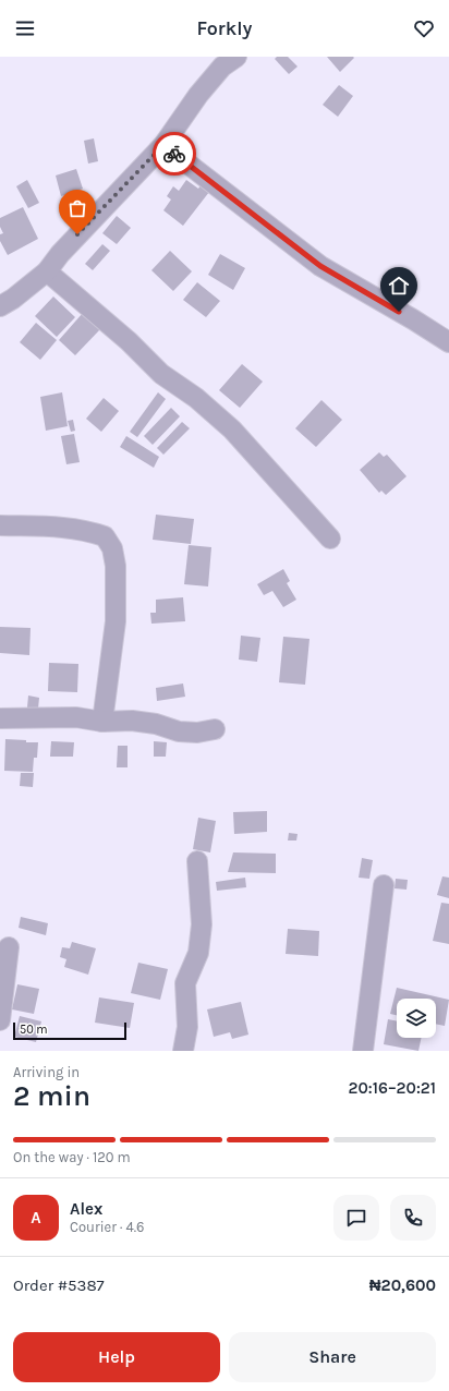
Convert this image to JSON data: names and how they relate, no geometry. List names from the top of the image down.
{
  "scale_bar": "50 m",
  "page": {
    "header": "Forkly",
    "scale": "50 m",
    "heading": ["2 min", "Arriving in", "20:16–20:21"],
    "panel": [
      "Alex",
      "Courier · 4.6",
      "Order #5387",
      "₦20,600"
    ],
    "bar": "On the way · 120 m",
    "round": "A",
    "buttons": ["Help", "Share"]
  }
}
